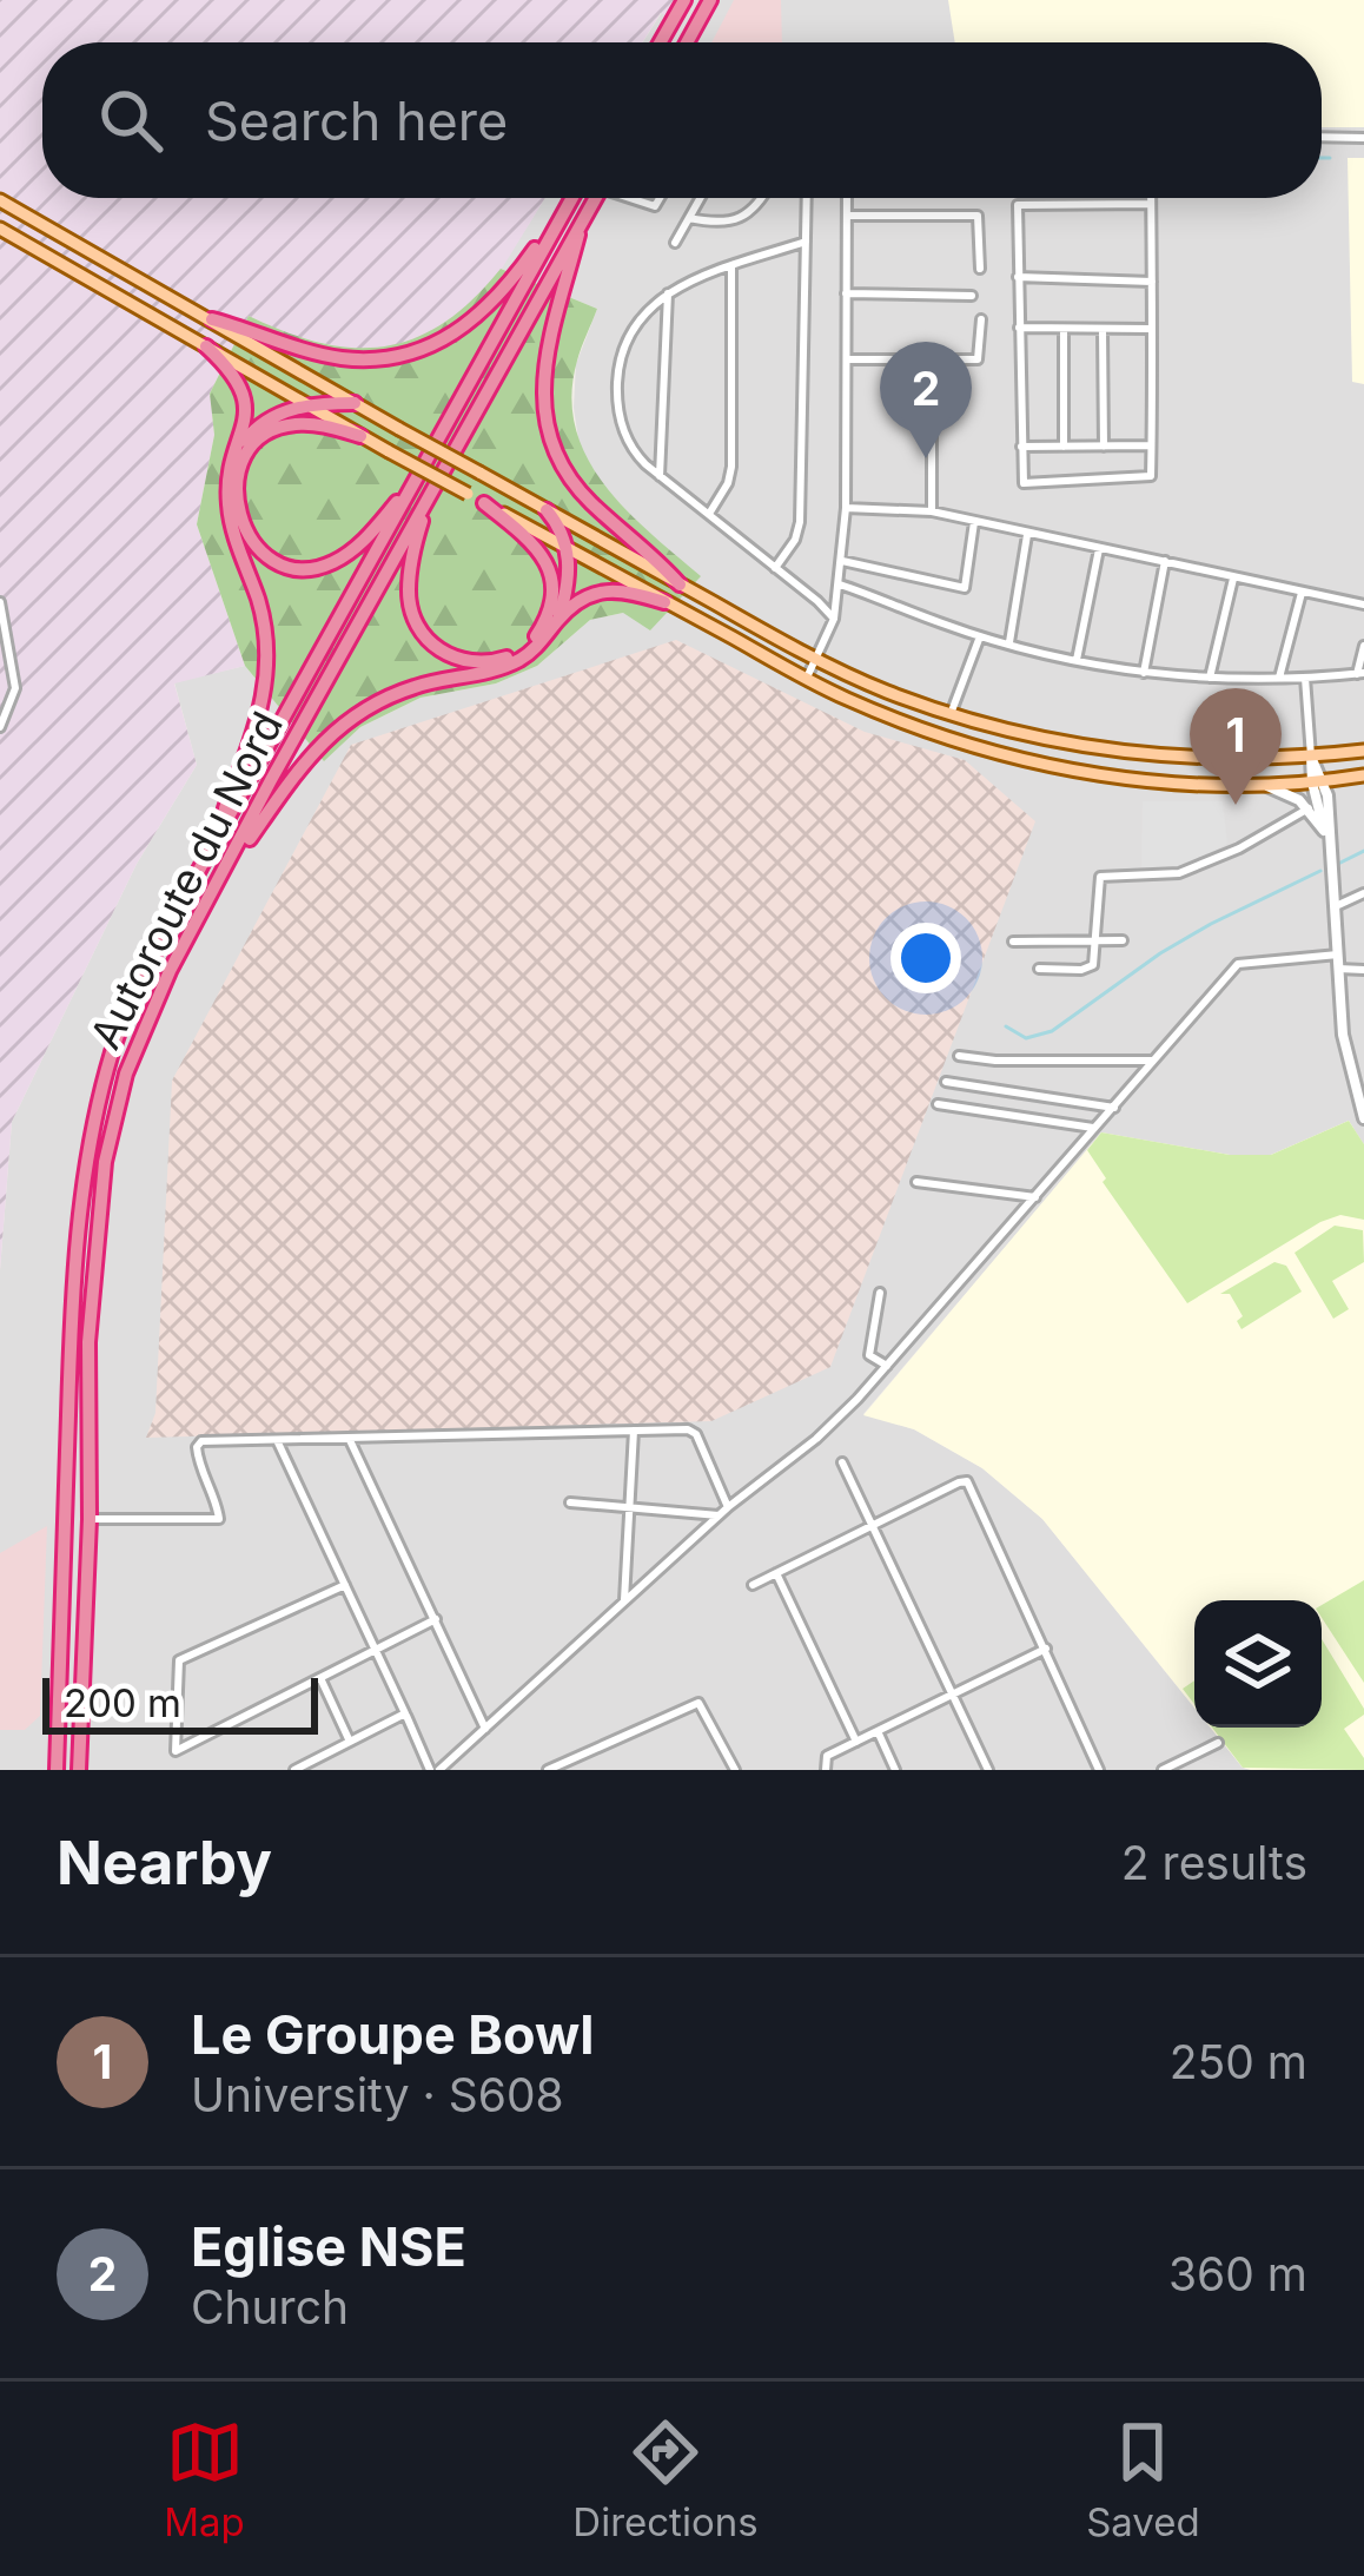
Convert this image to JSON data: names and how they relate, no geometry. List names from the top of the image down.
{
  "streets": {
    "highway": ["Autoroute du Nord"]
  },
  "scale_bar": "200 m",
  "page": {
    "search": "Search here",
    "pins": ["2", "1"],
    "scale": "200 m",
    "heading": ["Nearby", "2 results"],
    "list": [
      {
        "mark": "1",
        "name": "Le Groupe Bowl",
        "note": "University · S608",
        "value": "250 m"
      },
      {
        "mark": "2",
        "name": "Eglise NSE",
        "note": "Church",
        "value": "360 m"
      }
    ],
    "nav": ["Map", "Directions", "Saved"]
  }
}
